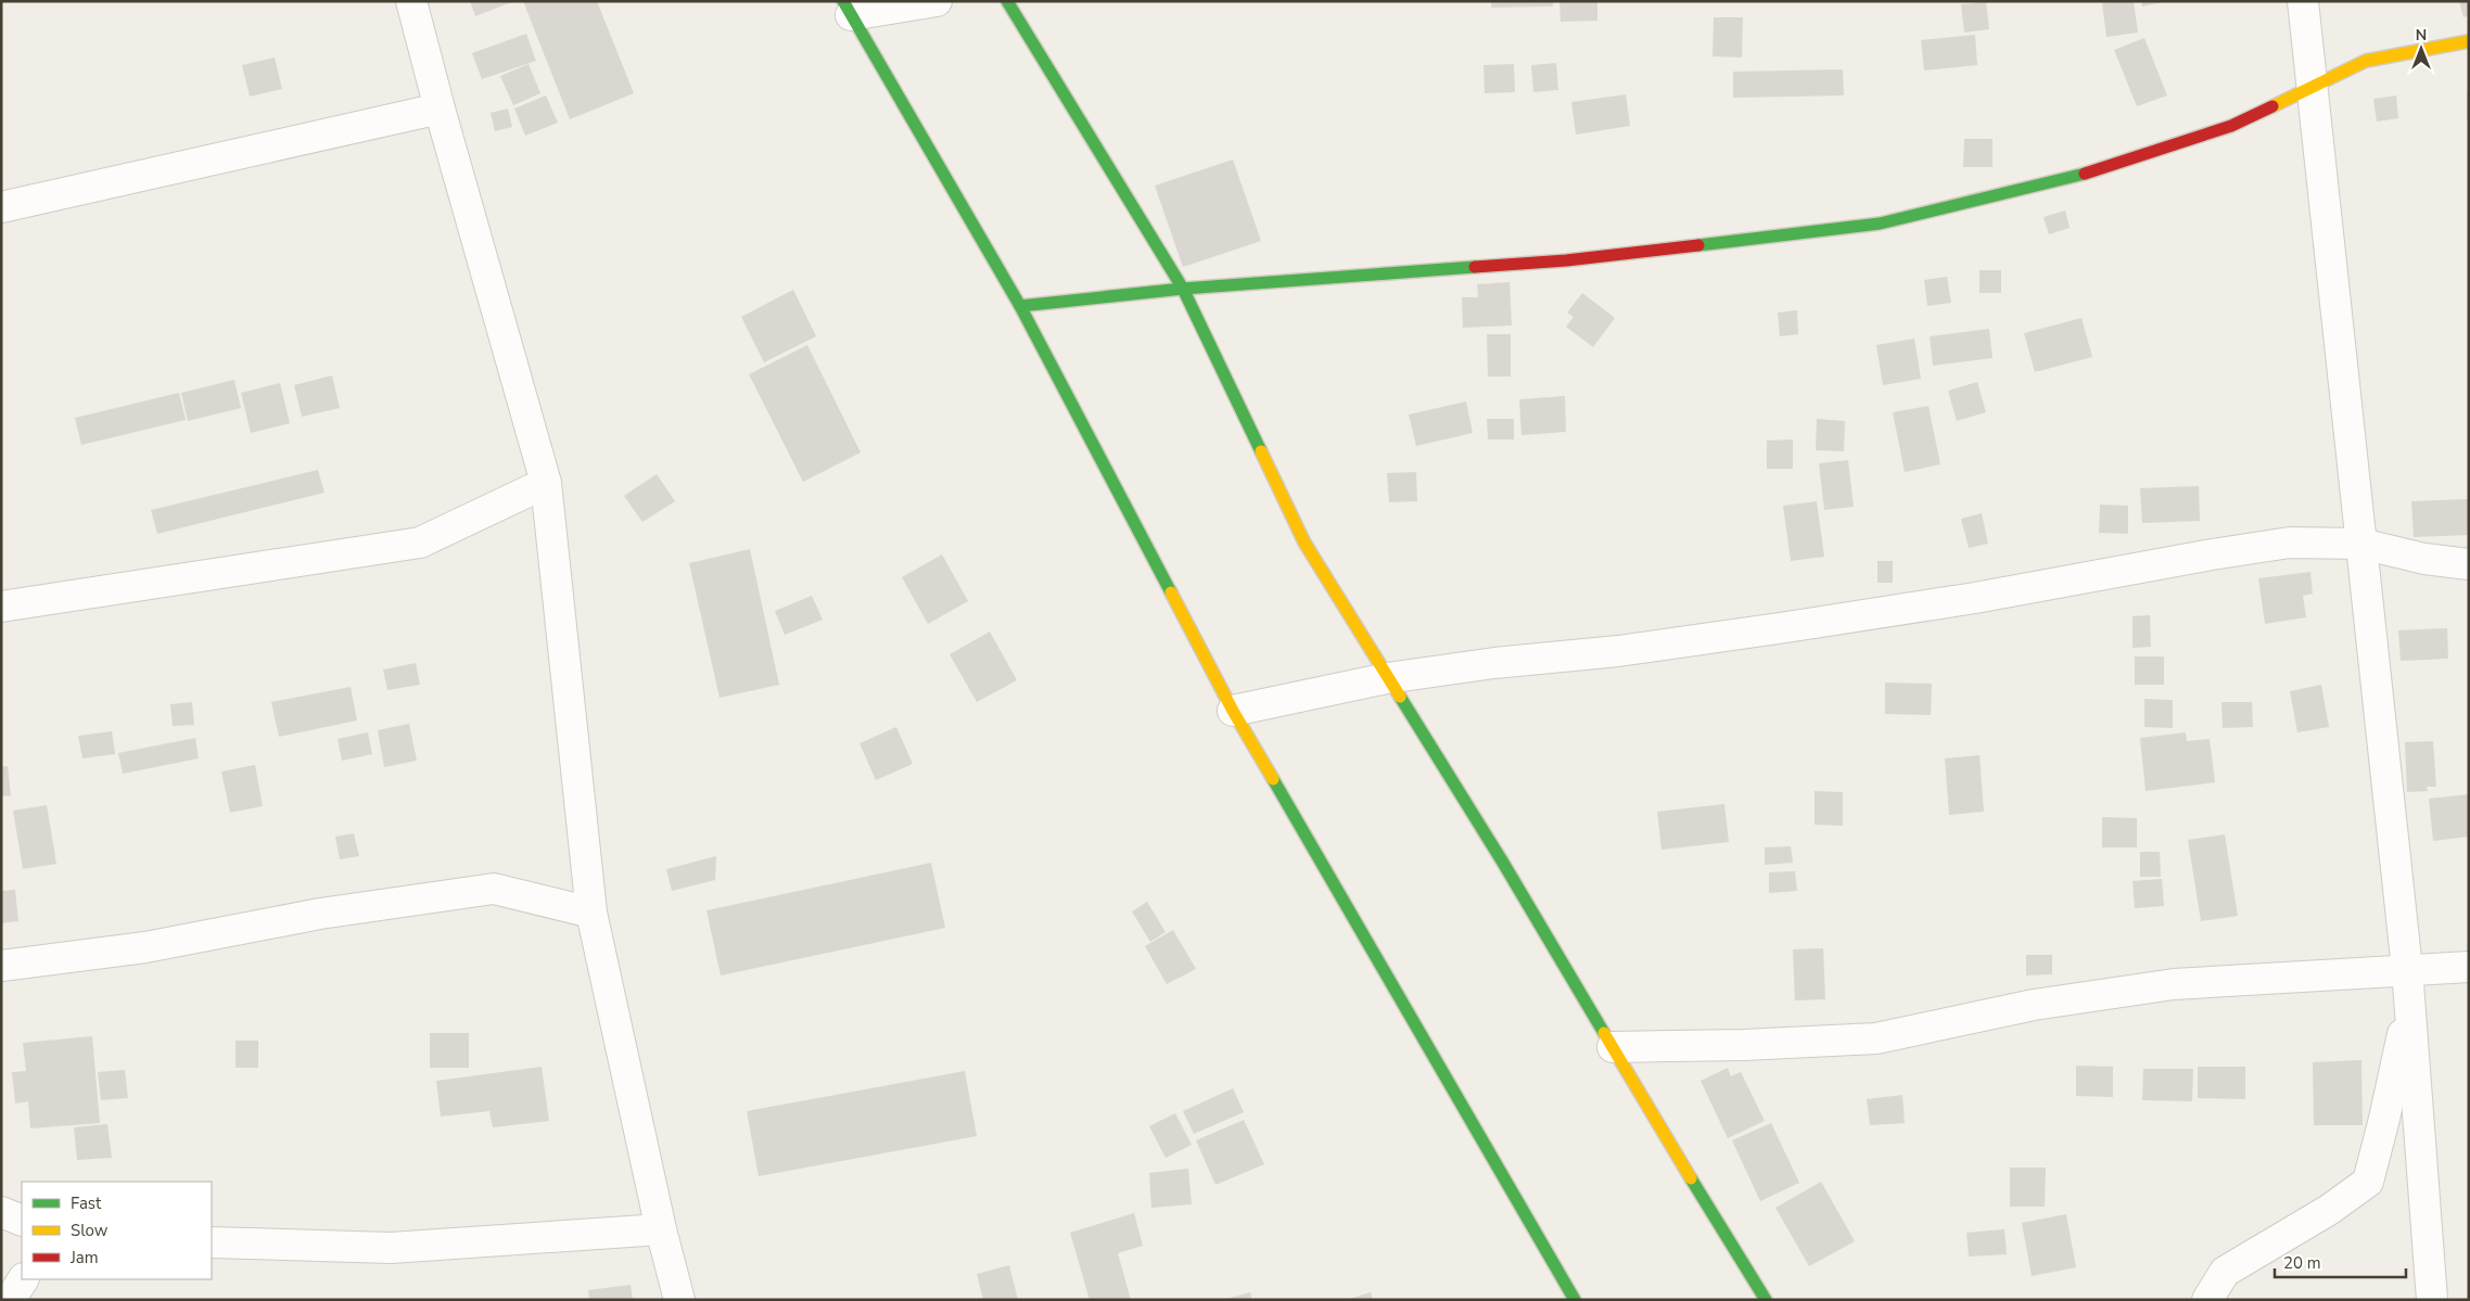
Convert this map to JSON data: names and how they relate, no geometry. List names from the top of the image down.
{
  "legend": ["Fast", "Slow", "Jam"],
  "scale_bar": "20 m",
  "north": "top"
}
